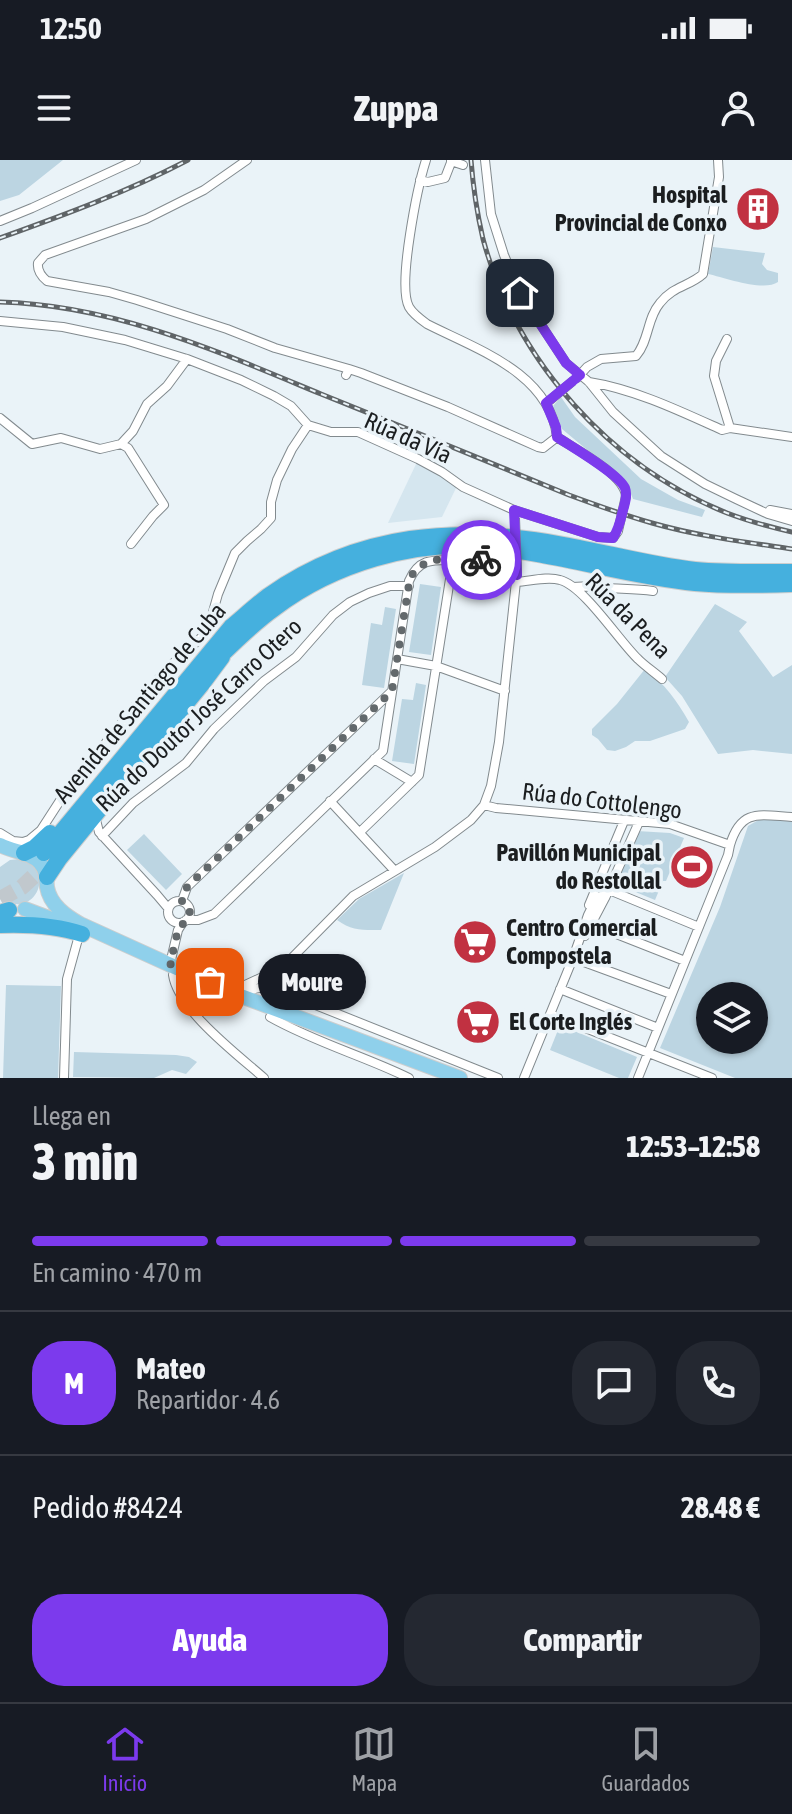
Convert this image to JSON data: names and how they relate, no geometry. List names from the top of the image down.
{
  "streets": {
    "highway": ["Avenida de Santiago de Cuba"],
    "street": [
      "Rúa da Vía",
      "Rúa da Pena",
      "Rúa do Doutor José Carro Otero",
      "Rúa do Cottolengo"
    ]
  },
  "crossings": [
    ["Avenida de Santiago de Cuba", "Rúa do Doutor José Carro Otero"]
  ],
  "places": {
    "building": ["Hospital Provincial de Conxo"],
    "sports": ["Pavillón Municipal do Restollal"],
    "supermarket": ["Centro Comercial Compostela", "El Corte Inglés"],
    "other": ["Moure"]
  },
  "page": {
    "status": "12:50",
    "header": "Zuppa",
    "bubble": "Moure",
    "heading": ["3 min", "Llega en", "12:53–12:58"],
    "panel": [
      "Mateo",
      "Repartidor · 4.6",
      "Pedido #8424",
      "28.48 €"
    ],
    "bar": "En camino · 470 m",
    "round": "M",
    "buttons": ["Ayuda", "Compartir"],
    "tabs": ["Inicio", "Mapa", "Guardados"]
  }
}
